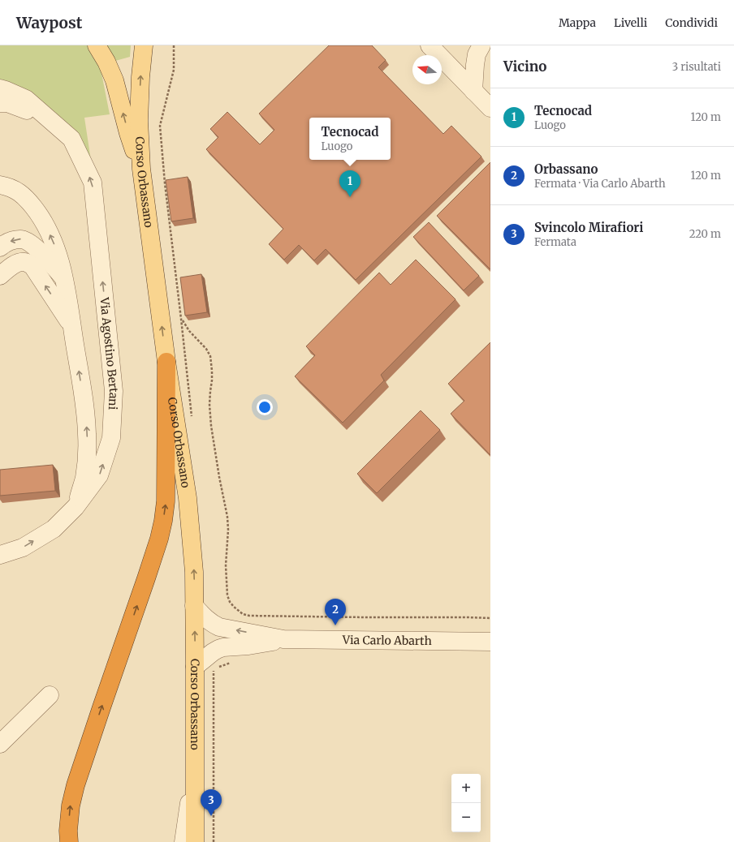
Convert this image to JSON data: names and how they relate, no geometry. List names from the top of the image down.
{
  "streets": {
    "main road": ["Corso Orbassano"],
    "street": ["Via Agostino Bertani", "Via Carlo Abarth"]
  },
  "crossings": [
    ["Corso Orbassano", "Via Carlo Abarth"]
  ],
  "one_way": ["Corso Orbassano"],
  "north": "left",
  "page": {
    "header": "Waypost",
    "nav": ["Mappa", "Livelli", "Condividi"],
    "heading": ["Vicino", "3 risultati"],
    "list": [
      {
        "mark": "1",
        "name": "Tecnocad",
        "note": "Luogo",
        "value": "120 m"
      },
      {
        "mark": "2",
        "name": "Orbassano",
        "note": "Fermata · Via Carlo Abarth",
        "value": "120 m"
      },
      {
        "mark": "3",
        "name": "Svincolo Mirafiori",
        "note": "Fermata",
        "value": "220 m"
      }
    ],
    "popup": ["Tecnocad", "Luogo"],
    "pins": ["1", "2", "3"],
    "map_buttons": ["+", "−"]
  }
}
